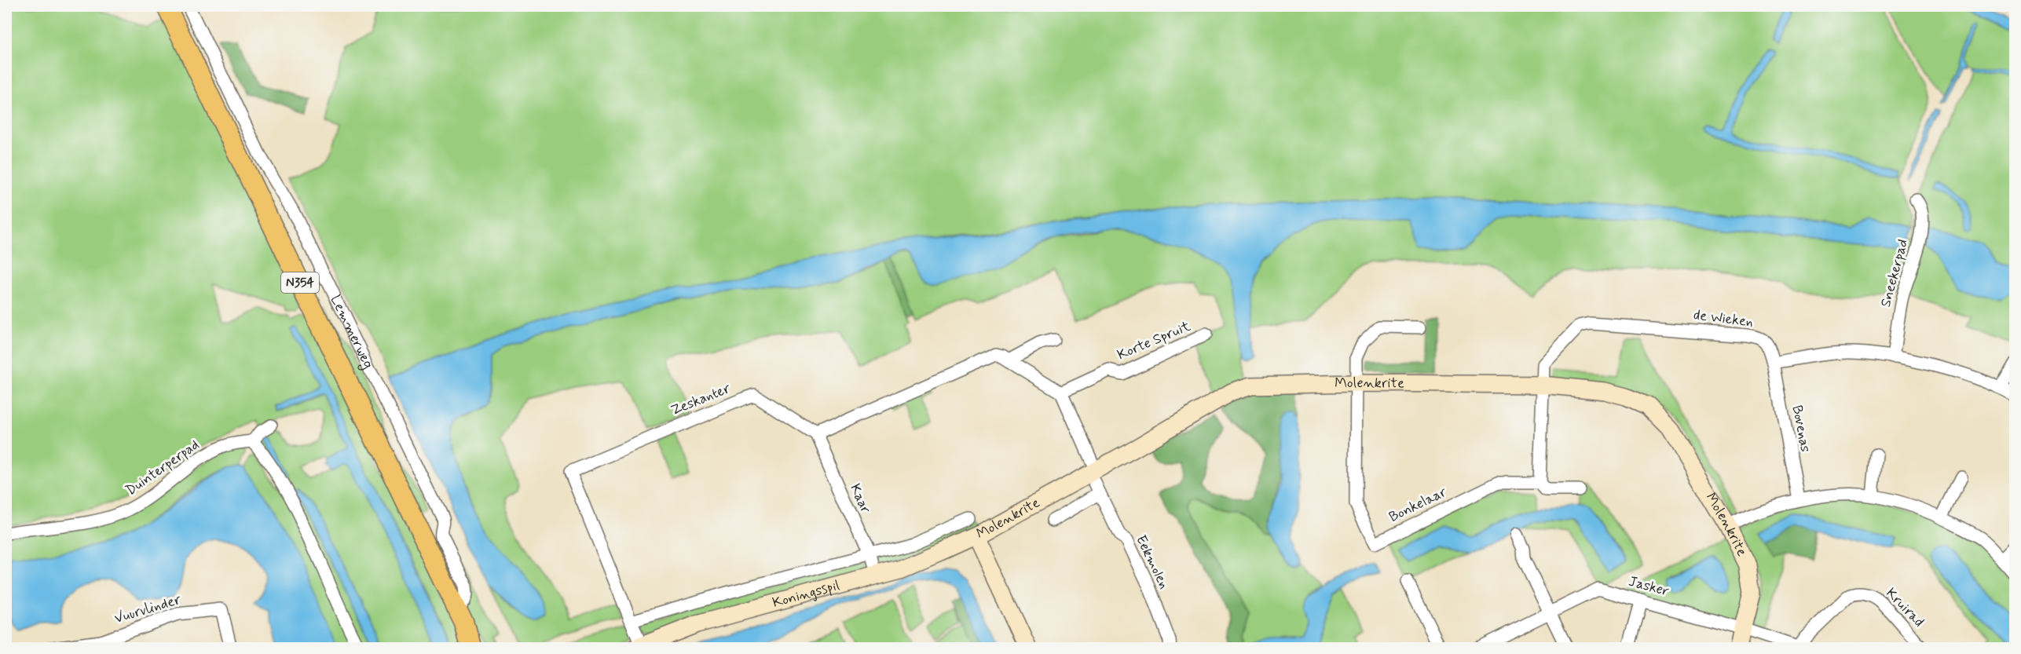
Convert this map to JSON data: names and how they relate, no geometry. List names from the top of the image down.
{
  "streets": {
    "main road": ["N354", "Lemmerweg"],
    "street": [
      "Sneekerpad",
      "de Wieken",
      "Korte Spruit",
      "Molenkrite",
      "Zeskanter",
      "Bovenas",
      "Duinterperpad",
      "Kaar",
      "Bonkelaar",
      "Eekmolen",
      "Jasker",
      "Koningsspil",
      "Kruirad",
      "Vuurvlinder"
    ]
  },
  "crossings": [
    ["de Wieken", "Molenkrite"],
    ["de Wieken", "Bovenas"],
    ["Molenkrite", "Bonkelaar"],
    ["Molenkrite", "Eekmolen"],
    ["Molenkrite", "Jasker"],
    ["Molenkrite", "Koningsspil"],
    ["Zeskanter", "Kaar"],
    ["Zeskanter", "Koningsspil"],
    ["Kaar", "Koningsspil"],
    ["Jasker", "Kruirad"]
  ]
}
